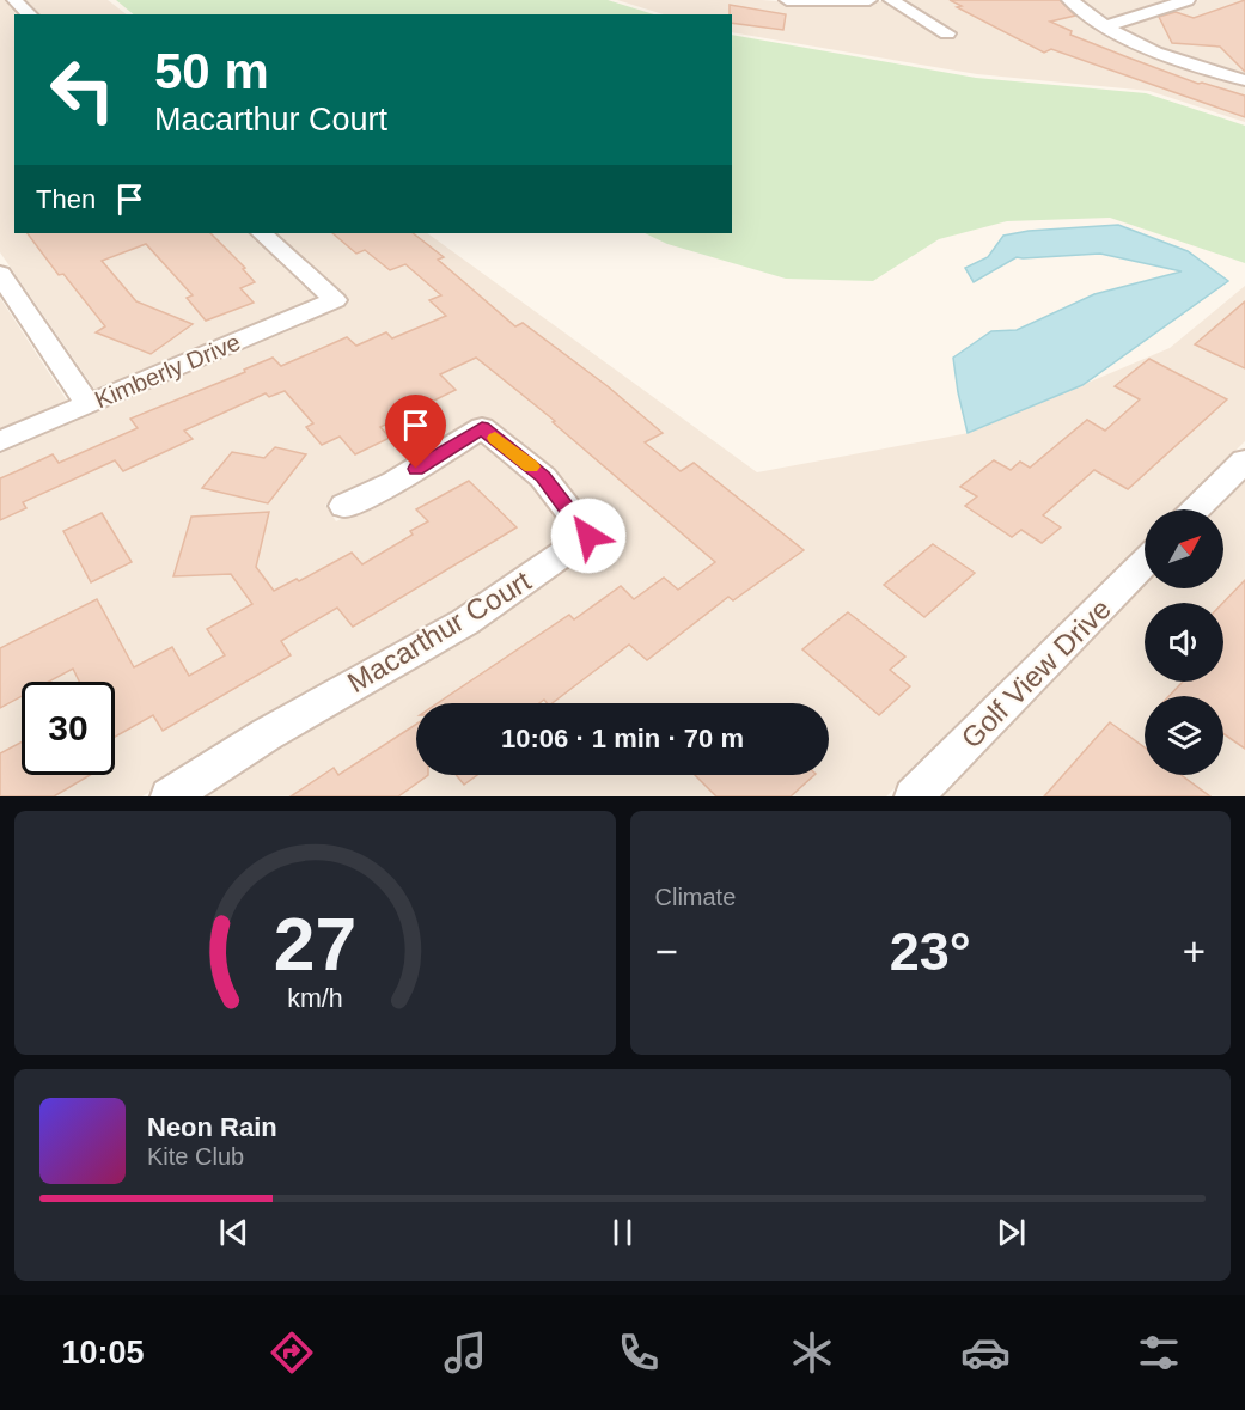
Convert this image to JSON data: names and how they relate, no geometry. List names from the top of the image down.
{
  "streets": {
    "street": ["Kimberly Drive", "Macarthur Court", "Golf View Drive"]
  },
  "north": "top right",
  "page": {
    "turn": ["50 m", "Macarthur Court"],
    "then": "Then",
    "limit": "30",
    "trip": "10:06 · 1 min · 70 m",
    "tile": "Climate",
    "heat": ["−", "23°", "+"],
    "song": ["Neon Rain", "Kite Club"],
    "tabs": "10:05",
    "gauge": ["27", "km/h"]
  }
}
